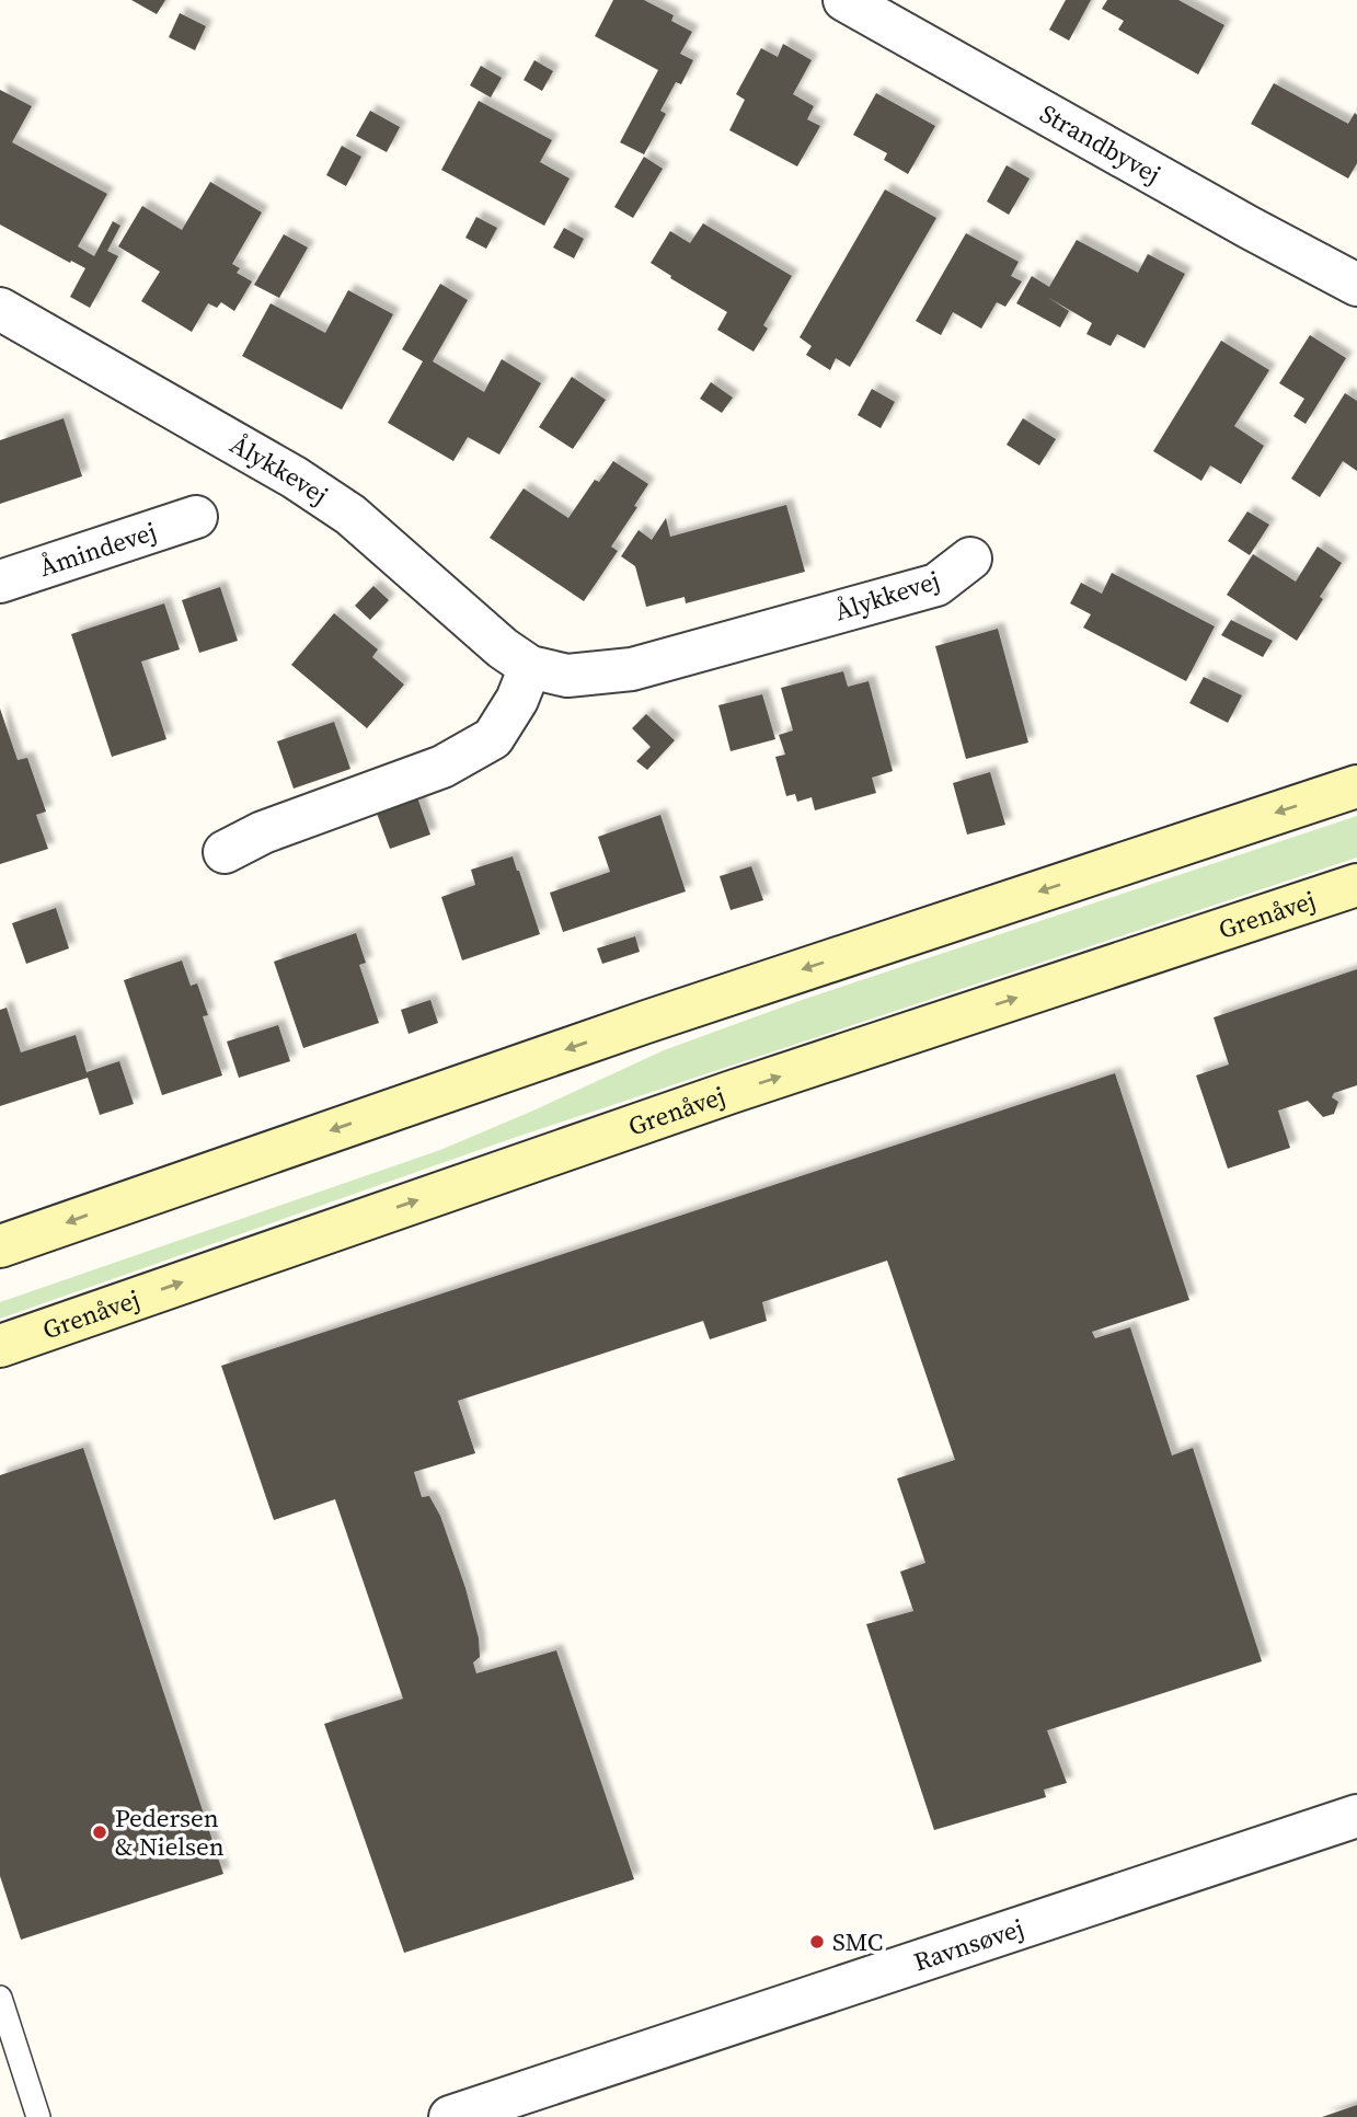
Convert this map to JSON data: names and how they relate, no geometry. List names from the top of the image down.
{
  "streets": {
    "main road": ["Grenåvej"],
    "street": [
      "Strandbyvej",
      "Ålykkevej",
      "Åmindevej",
      "Ravnsøvej"
    ]
  },
  "places": ["Pedersen & Nielsen", "SMC"]
}
